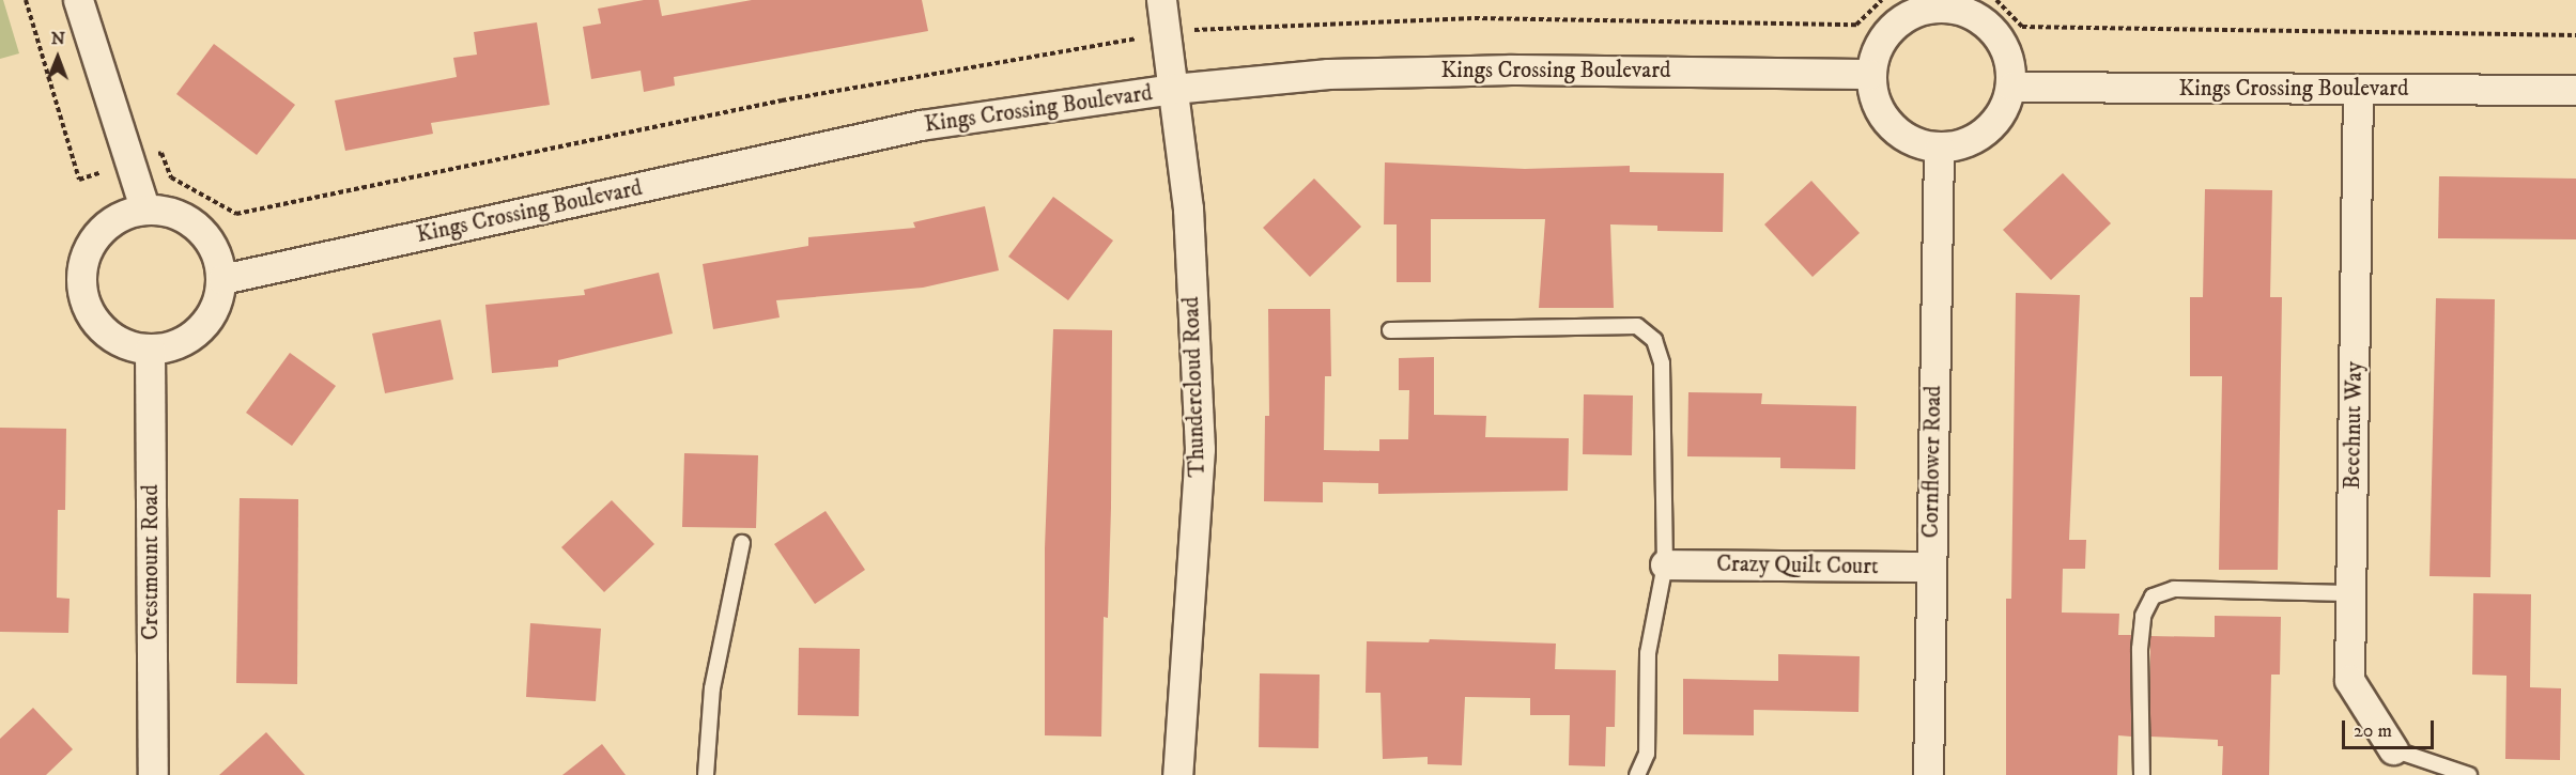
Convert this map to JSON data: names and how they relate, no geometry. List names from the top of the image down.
{
  "streets": {
    "street": [
      "Kings Crossing Boulevard",
      "Thundercloud Road",
      "Beechnut Way",
      "Cornflower Road",
      "Crestmount Road",
      "Crazy Quilt Court"
    ]
  },
  "crossings": [
    ["Kings Crossing Boulevard", "Thundercloud Road"],
    ["Kings Crossing Boulevard", "Beechnut Way"],
    ["Kings Crossing Boulevard", "Cornflower Road"],
    ["Kings Crossing Boulevard", "Crestmount Road"],
    ["Cornflower Road", "Crazy Quilt Court"]
  ],
  "scale_bar": "20 m",
  "north": "top"
}
